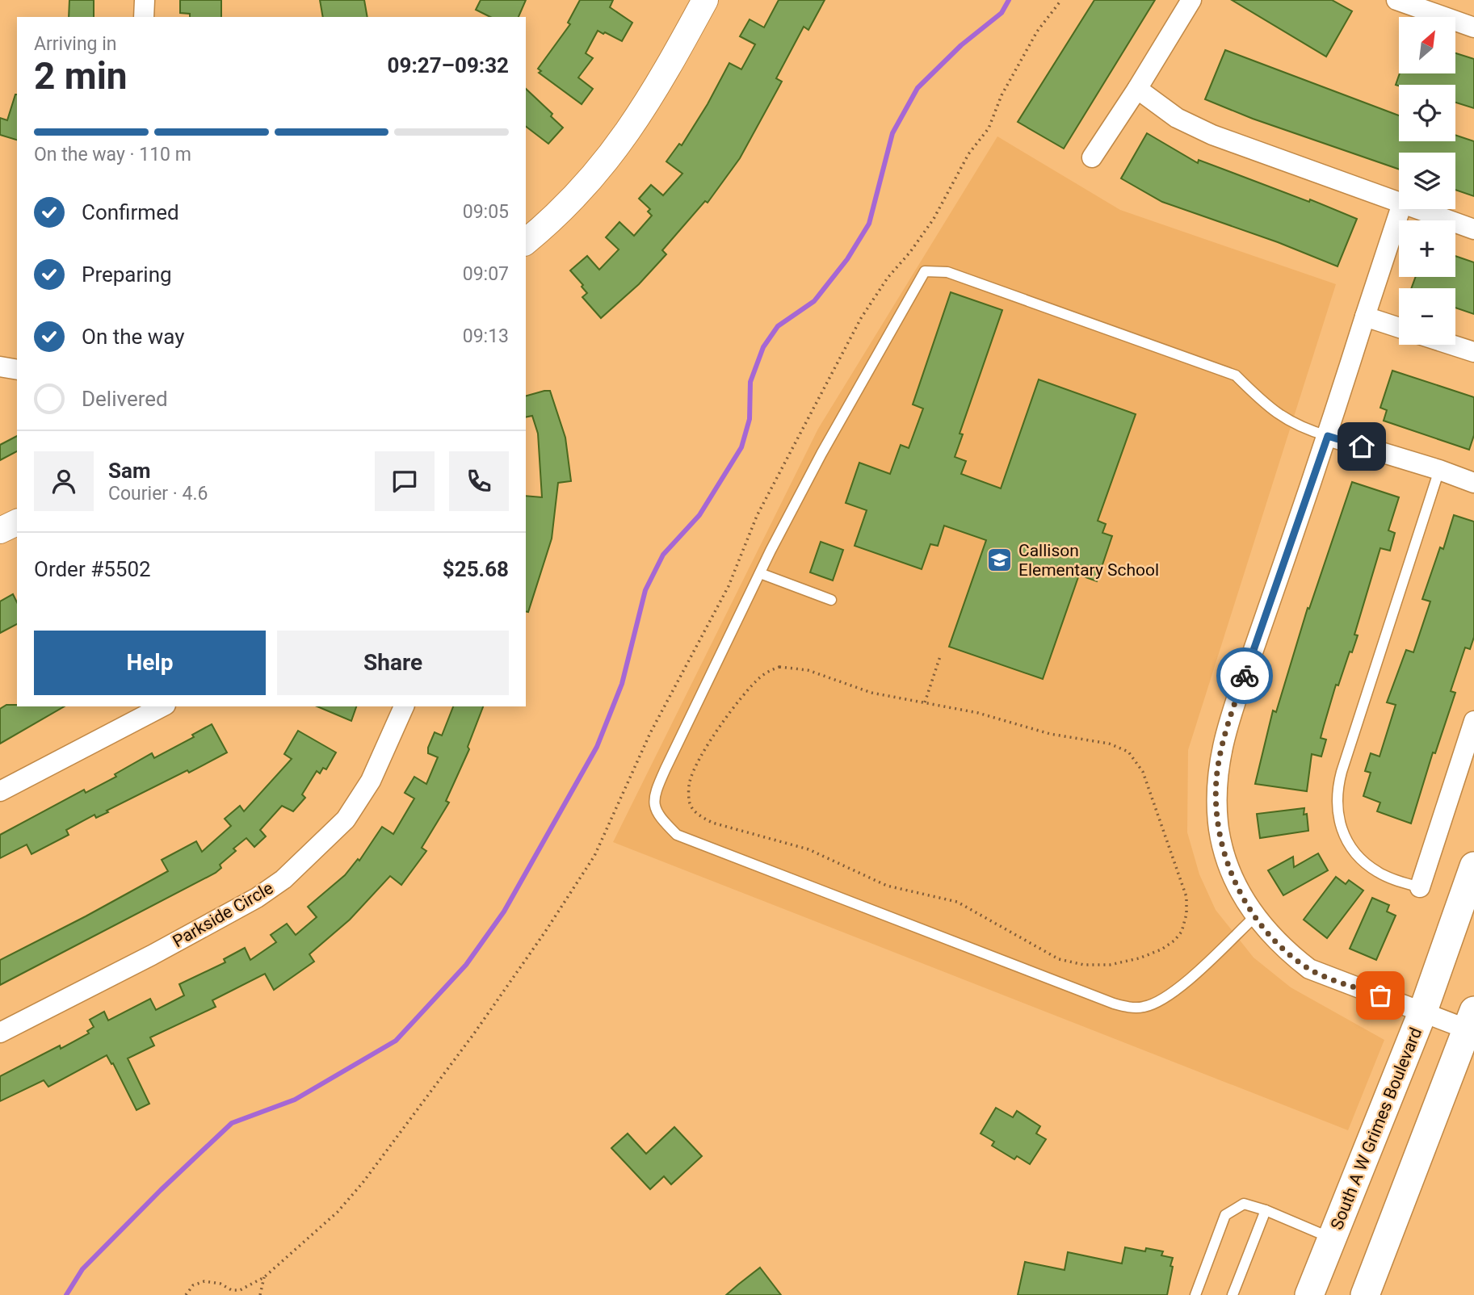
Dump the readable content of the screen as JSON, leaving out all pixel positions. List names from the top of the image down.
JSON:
{
  "streets": {
    "main road": ["South A W Grimes Boulevard"],
    "street": ["Parkside Circle"]
  },
  "places": {
    "school or university": ["Callison Elementary School"]
  },
  "north": "top right",
  "page": {
    "map_buttons": ["+", "−"],
    "heading": ["2 min", "Arriving in", "09:27–09:32"],
    "panel": [
      "Sam",
      "Courier · 4.6",
      "Order #5502",
      "$25.68"
    ],
    "bar": "On the way · 110 m",
    "list": [
      ["Confirmed", "09:05"],
      ["Preparing", "09:07"],
      ["On the way", "09:13"],
      "Delivered"
    ],
    "buttons": ["Help", "Share"]
  }
}
